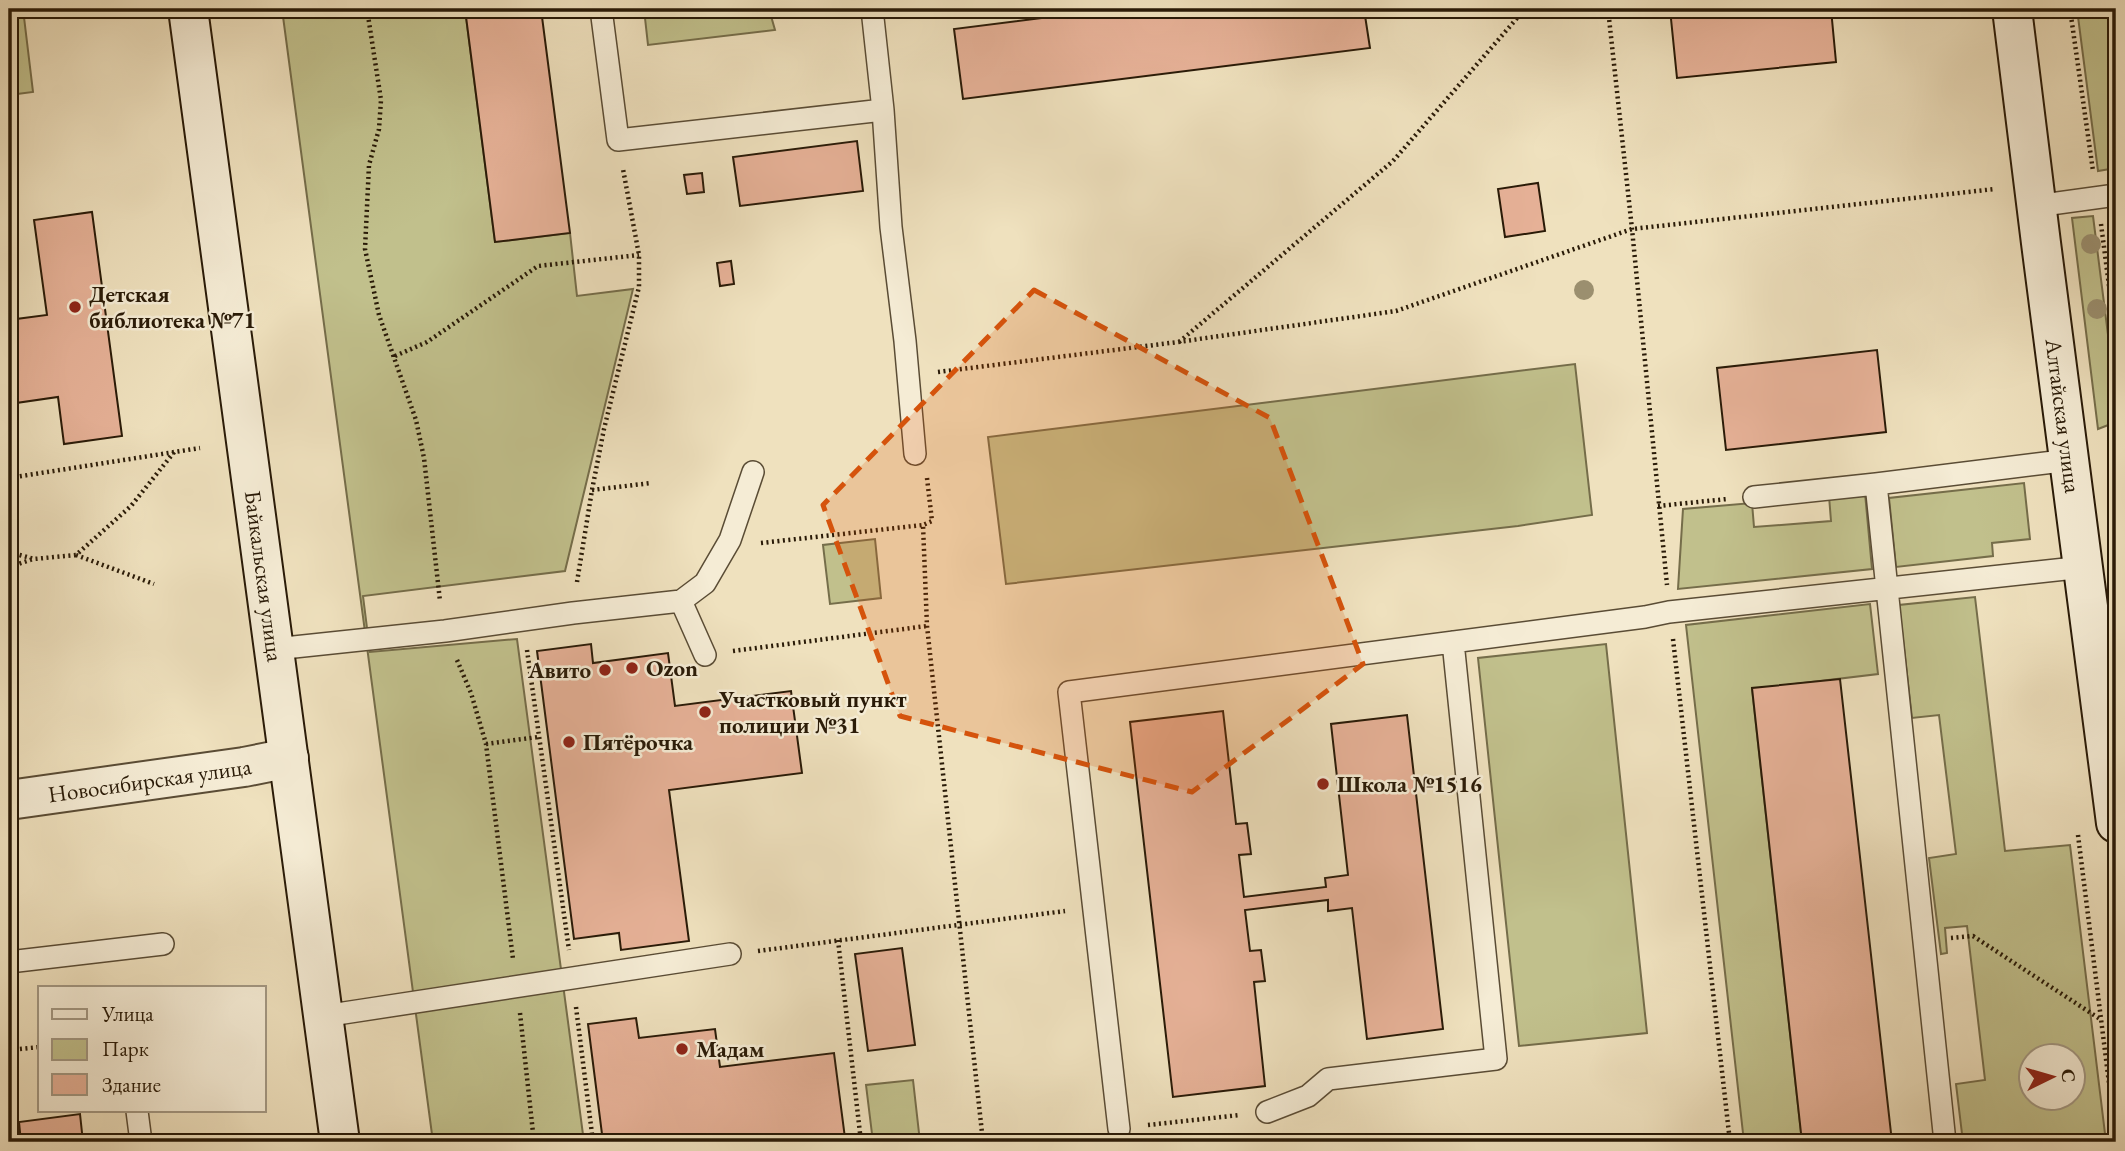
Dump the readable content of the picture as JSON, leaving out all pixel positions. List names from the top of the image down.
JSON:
{
  "streets": {
    "street": ["Алтайская улица", "Байкальская улица", "Новосибирская улица"]
  },
  "crossings": [
    ["Байкальская улица", "Новосибирская улица"]
  ],
  "places": [
    "Детская библиотека №71",
    "Ozon",
    "Авито",
    "Участковый пункт полиции №31",
    "Пятёрочка",
    "Школа №1516",
    "Мадам"
  ],
  "legend": ["Улица", "Парк", "Здание"],
  "north": "right"
}
